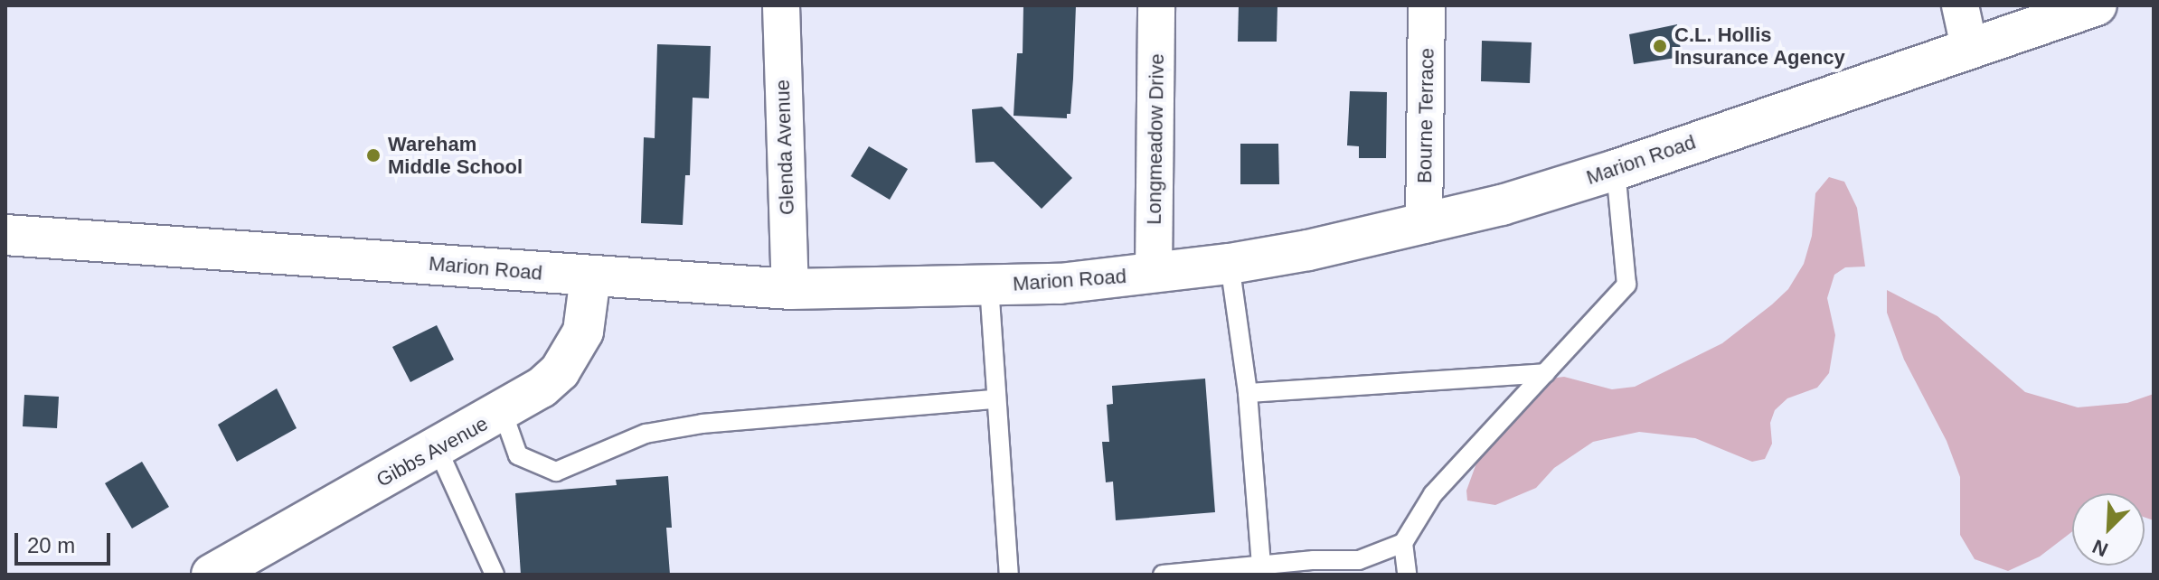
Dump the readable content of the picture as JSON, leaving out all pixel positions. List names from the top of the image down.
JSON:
{
  "streets": {
    "main road": ["Marion Road", "Gibbs Avenue"],
    "street": ["Bourne Terrace", "Longmeadow Drive", "Glenda Avenue"]
  },
  "crossings": [
    ["Bourne Terrace", "Marion Road"],
    ["Longmeadow Drive", "Marion Road"],
    ["Glenda Avenue", "Marion Road"],
    ["Marion Road", "Gibbs Avenue"]
  ],
  "places": ["C.L. Hollis Insurance Agency", "Wareham Middle School"],
  "scale_bar": "20 m",
  "north": "bottom left"
}
